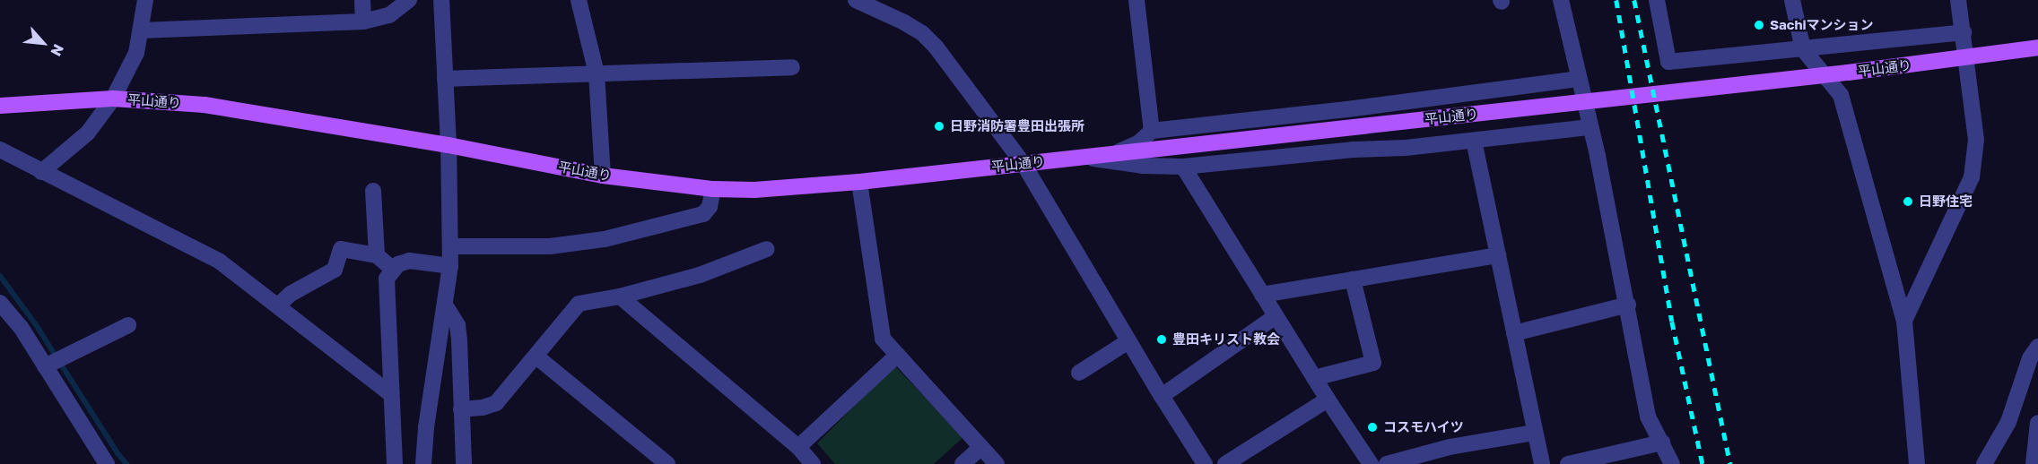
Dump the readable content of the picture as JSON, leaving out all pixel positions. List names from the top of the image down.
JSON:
{
  "streets": {
    "main road": ["平山通り"]
  },
  "places": [
    "Sachiマンション",
    "日野消防署豊田出張所",
    "日野住宅",
    "豊田キリスト教会",
    "コスモハイツ"
  ],
  "north": "bottom right"
}
